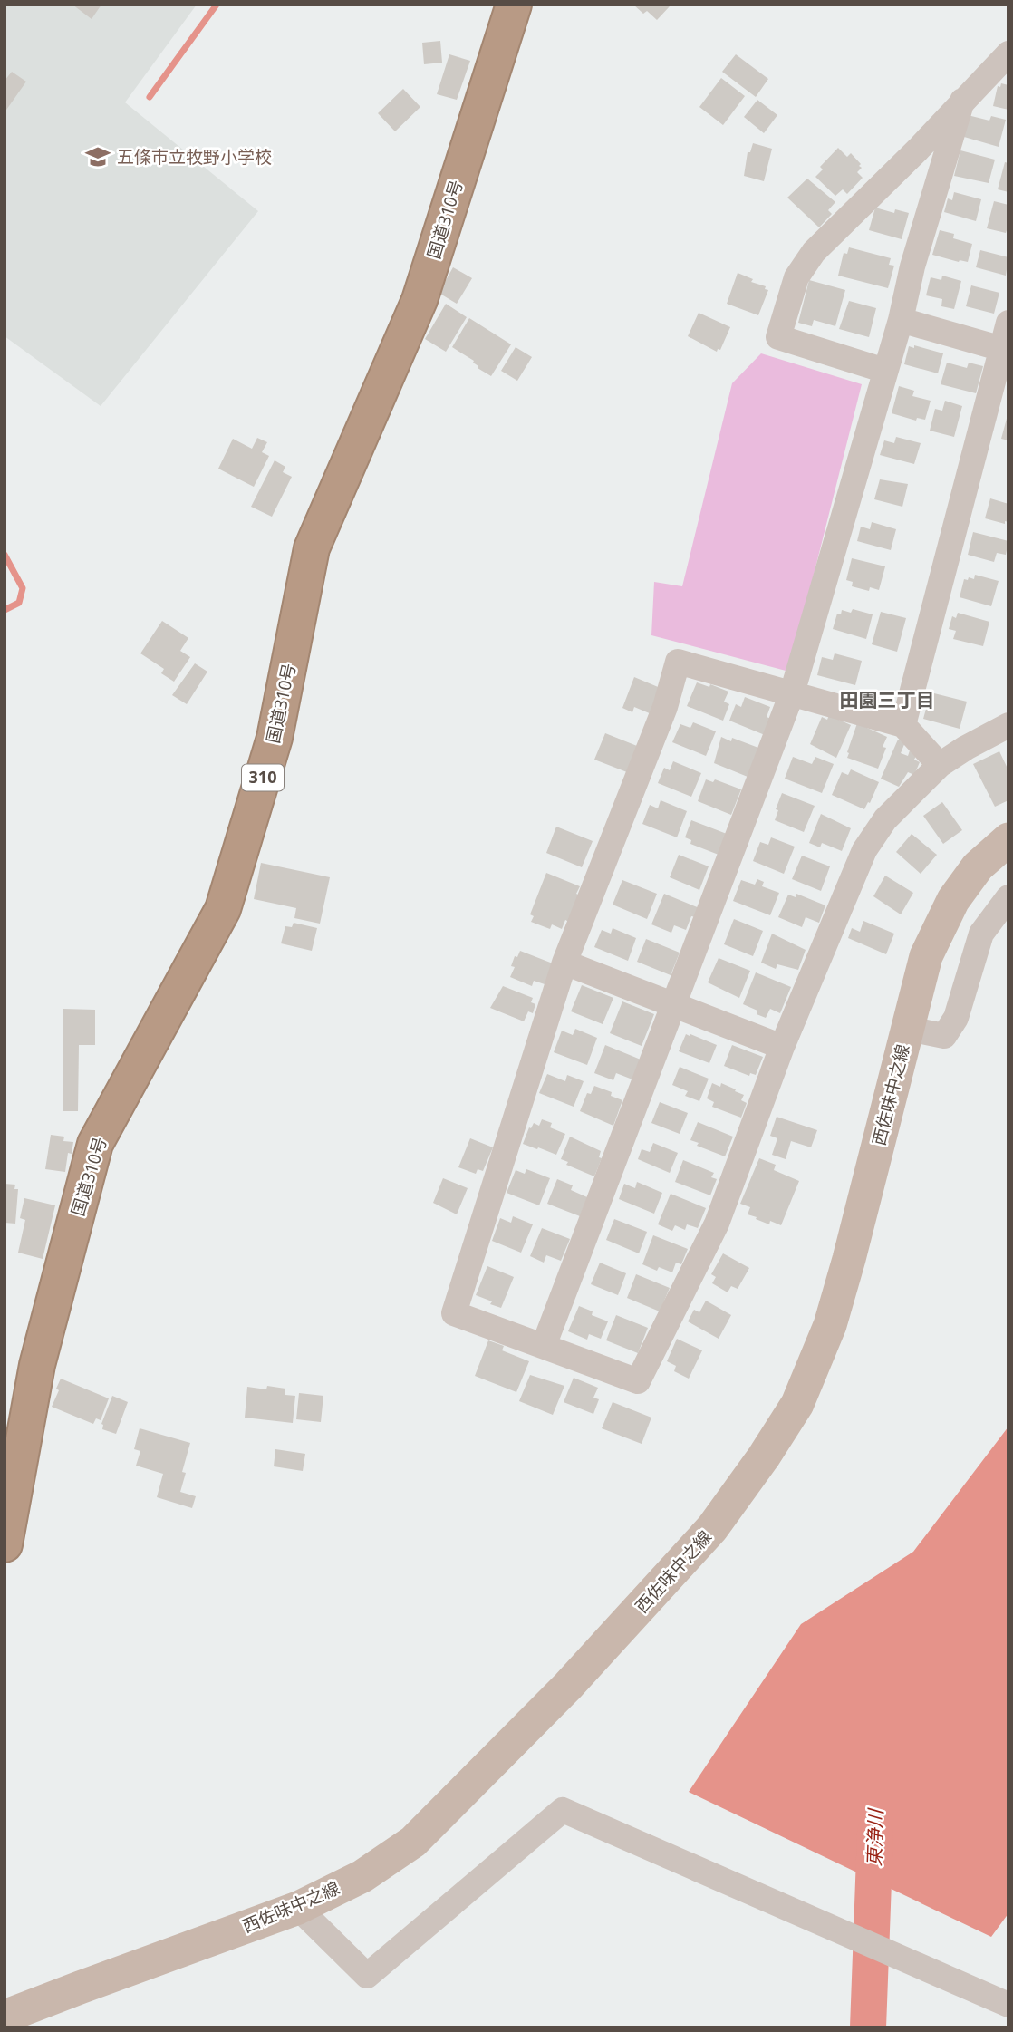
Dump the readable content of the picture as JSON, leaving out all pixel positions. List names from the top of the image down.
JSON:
{
  "streets": {
    "highway": ["国道310号", "310"],
    "main road": ["西佐味中之線"]
  },
  "districts": ["田園三丁目"],
  "water": ["東浄川"],
  "places": {
    "school or university": ["五條市立牧野小学校"]
  }
}
